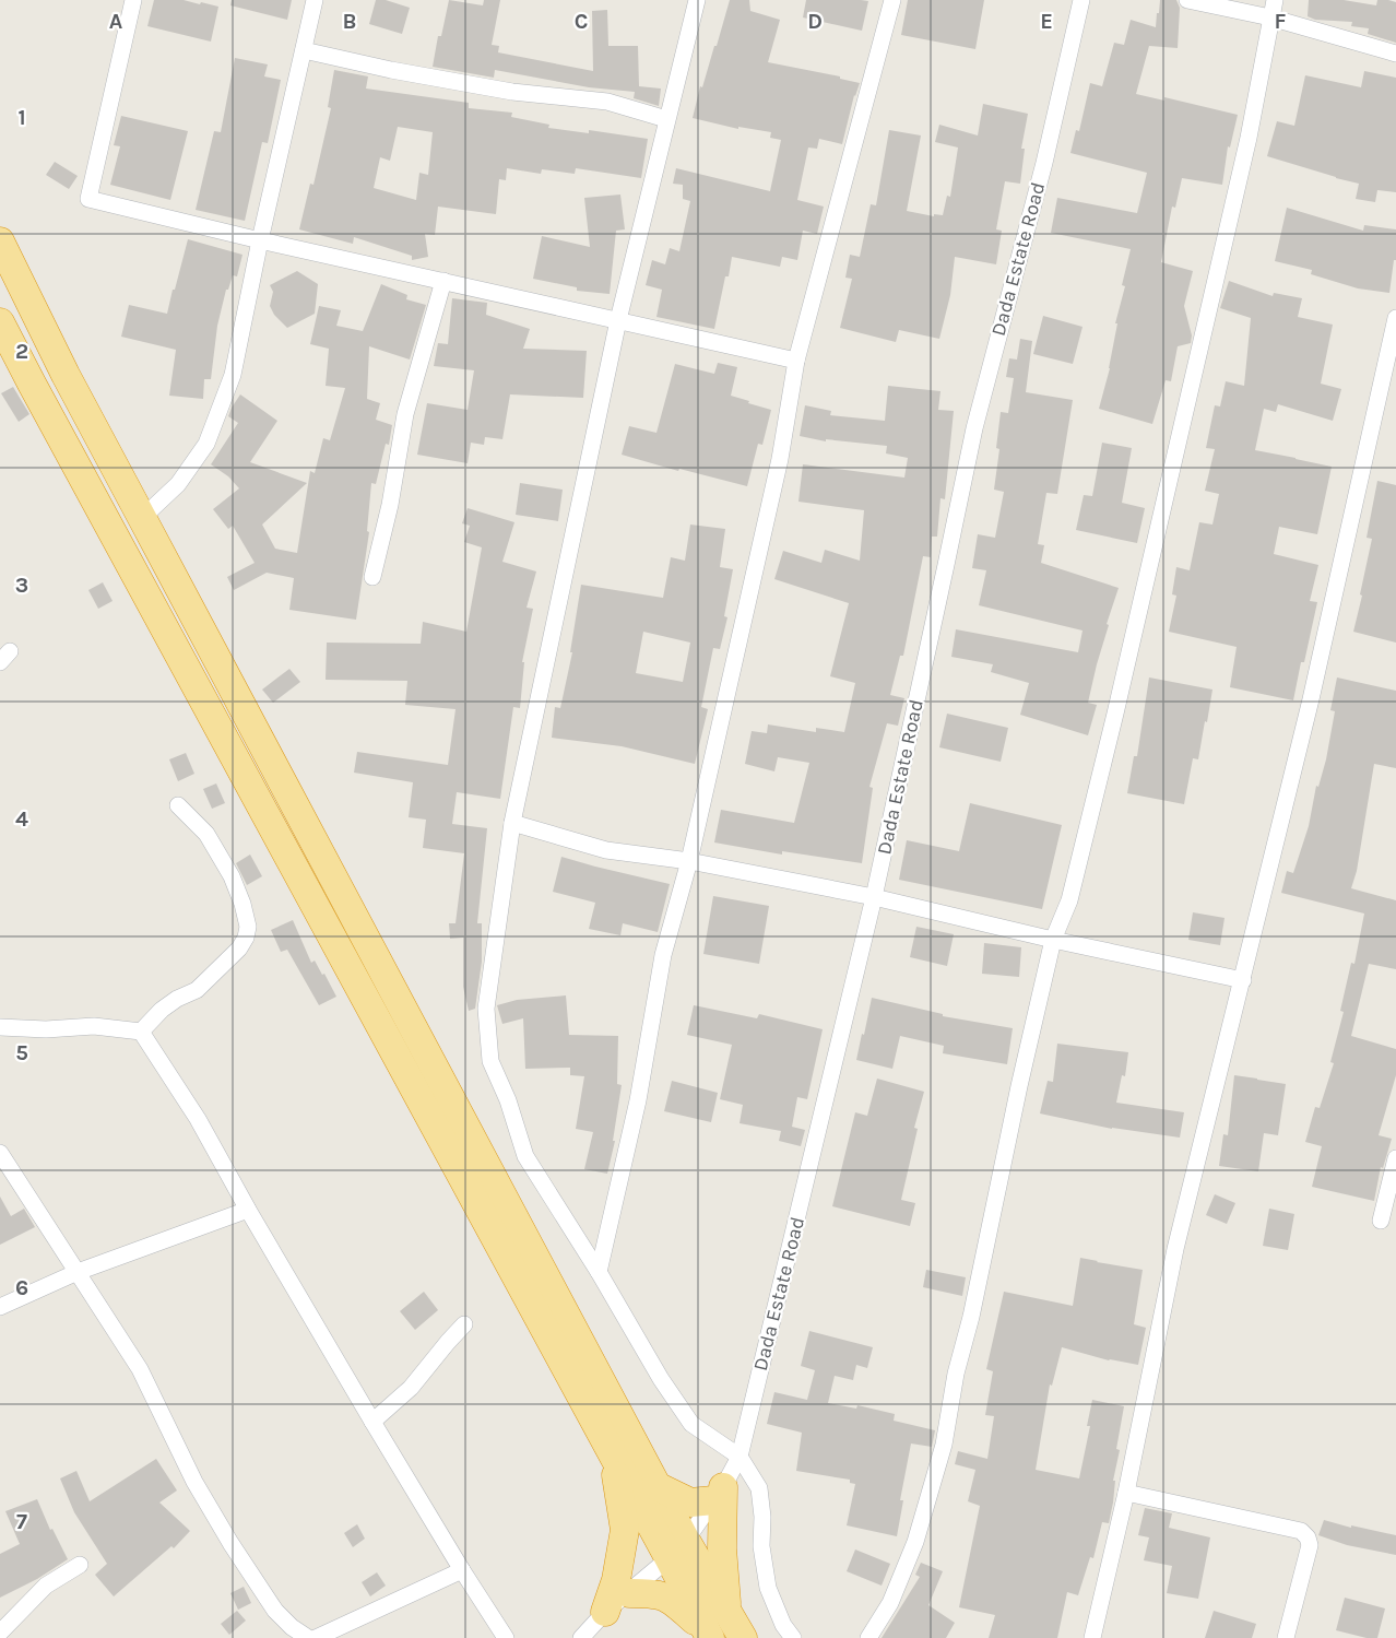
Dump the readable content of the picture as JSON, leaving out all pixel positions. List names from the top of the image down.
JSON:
{
  "streets": {
    "street": ["Dada Estate Road"]
  },
  "grid": {
    "columns": [
      "A",
      "B",
      "C",
      "D",
      "E",
      "F"
    ],
    "rows": [
      "1",
      "2",
      "3",
      "4",
      "5",
      "6",
      "7"
    ]
  }
}
